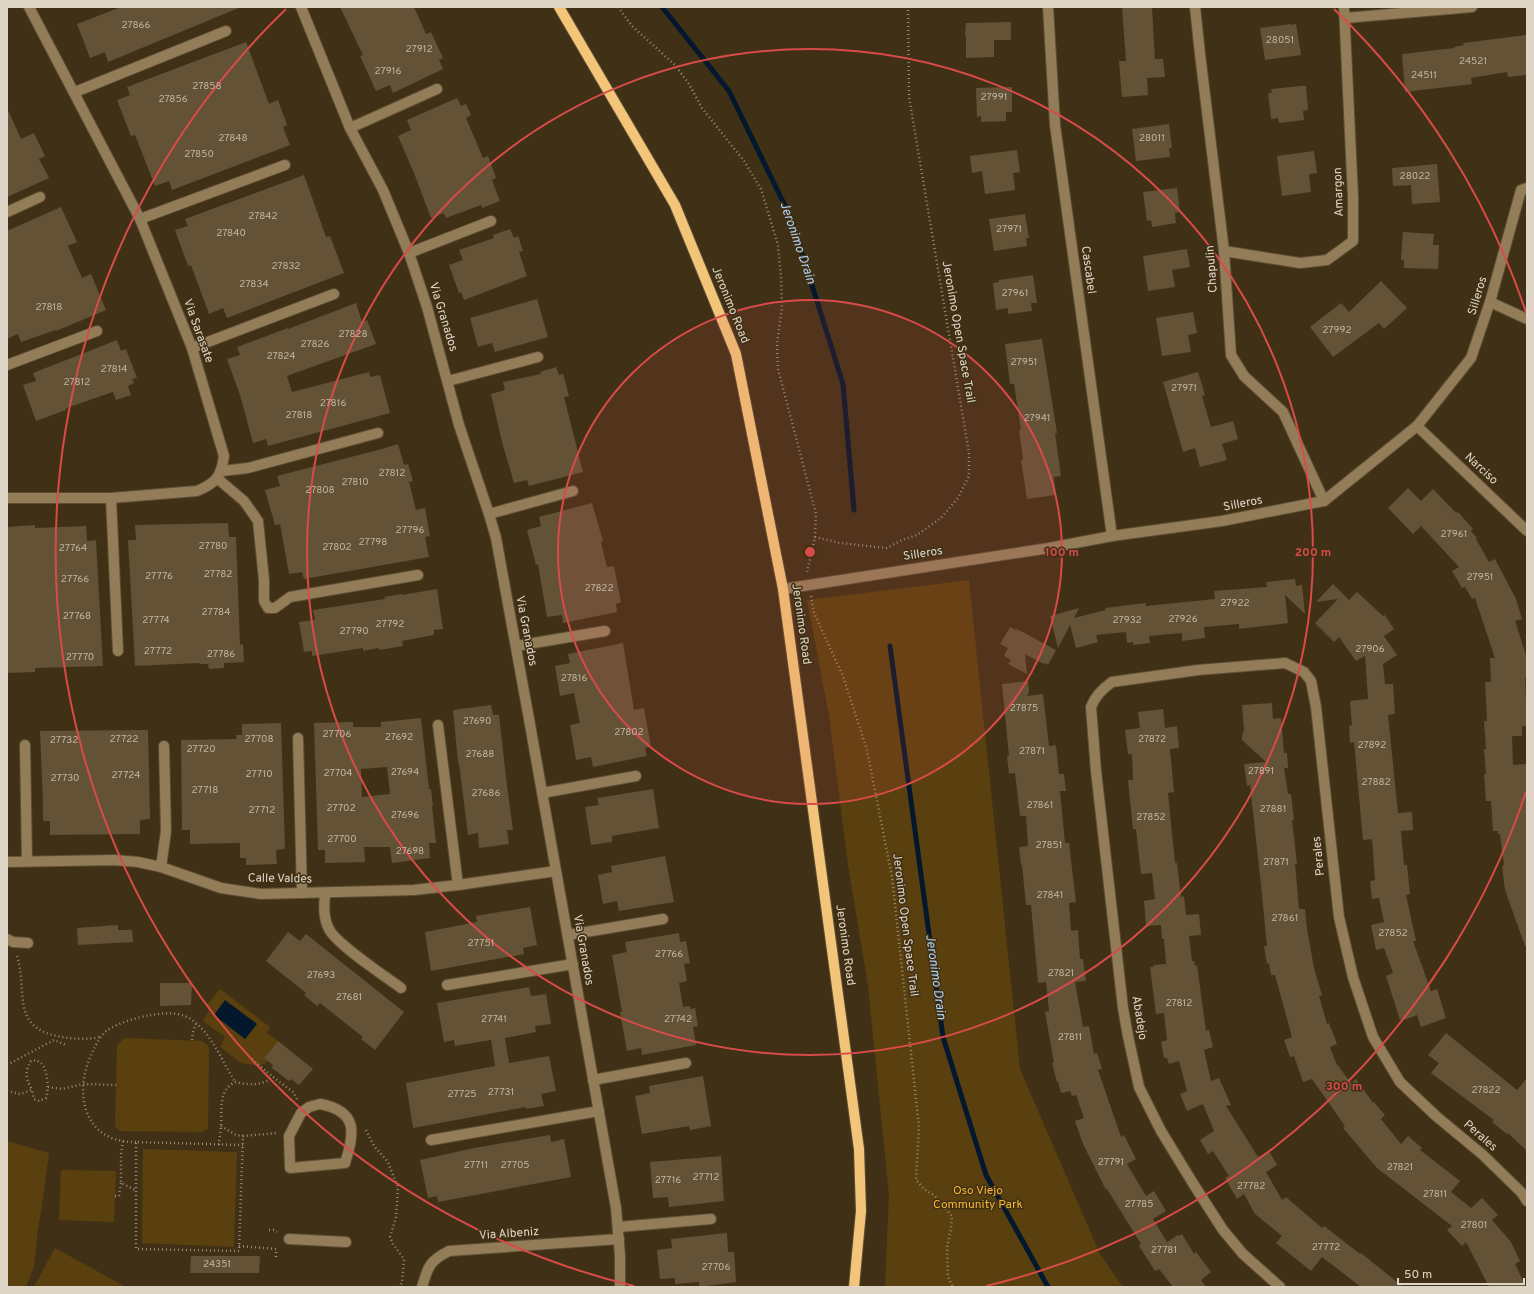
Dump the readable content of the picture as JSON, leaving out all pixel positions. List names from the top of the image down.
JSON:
{
  "streets": {
    "main road": ["Jeronimo Road"],
    "street": [
      "Amargon",
      "Chapulin",
      "Cascabel",
      "Silleros",
      "Via Granados",
      "Via Sarasate",
      "Narciso",
      "Perales",
      "Calle Valdes",
      "Abadejo",
      "Via Albeniz"
    ],
    "path": ["Jeronimo Open Space Trail"]
  },
  "crossings": [
    ["Amargon", "Chapulin"],
    ["Chapulin", "Silleros"],
    ["Cascabel", "Silleros"],
    ["Silleros", "Jeronimo Road"],
    ["Silleros", "Jeronimo Open Space Trail"],
    ["Silleros", "Narciso"],
    ["Via Granados", "Calle Valdes"],
    ["Via Granados", "Via Albeniz"],
    ["Perales", "Abadejo"]
  ],
  "water": ["Jeronimo Drain"],
  "parks": ["Oso Viejo Community Park"],
  "house_numbers": [
    "27866",
    "28051",
    "27912",
    "24521",
    "27916",
    "24511",
    "27858",
    "27991",
    "27856",
    "27848",
    "28011",
    "27850",
    "28022",
    "27842",
    "27971",
    "27840",
    "27832",
    "27834",
    "27961",
    "27818",
    "27992",
    "27828",
    "27826",
    "27824",
    "27951",
    "27814",
    "27812",
    "27971",
    "27816",
    "27818",
    "27941",
    "27812",
    "27810",
    "27808",
    "27796",
    "27961",
    "27798",
    "27780",
    "27802",
    "27764",
    "27782",
    "27776",
    "27951",
    "27766",
    "27822",
    "27922",
    "27784",
    "27768",
    "27926",
    "27774",
    "27932",
    "27792",
    "27790",
    "27906",
    "27772",
    "27786",
    "27770",
    "27816",
    "27875",
    "27690",
    "27802",
    "27706",
    "27692",
    "27722",
    "27708",
    "27872",
    "27732",
    "27892",
    "27720",
    "27871",
    "27688",
    "27891",
    "27694",
    "27704",
    "27710",
    "27724",
    "27730",
    "27882",
    "27718",
    "27686",
    "27861",
    "27702",
    "27881",
    "27712",
    "27696",
    "27852",
    "27700",
    "27851",
    "27698",
    "27871",
    "27841",
    "27861",
    "27852",
    "27751",
    "27766",
    "27821",
    "27693",
    "27681",
    "27812",
    "27741",
    "27742",
    "27811",
    "27822",
    "27731",
    "27725",
    "27791",
    "27711",
    "27705",
    "27821",
    "27712",
    "27716",
    "27782",
    "27811",
    "27785",
    "27801",
    "27772",
    "27781",
    "24351",
    "27706"
  ],
  "scale_bar": "50 m",
  "rings": ["100 m", "200 m", "300 m"]
}
